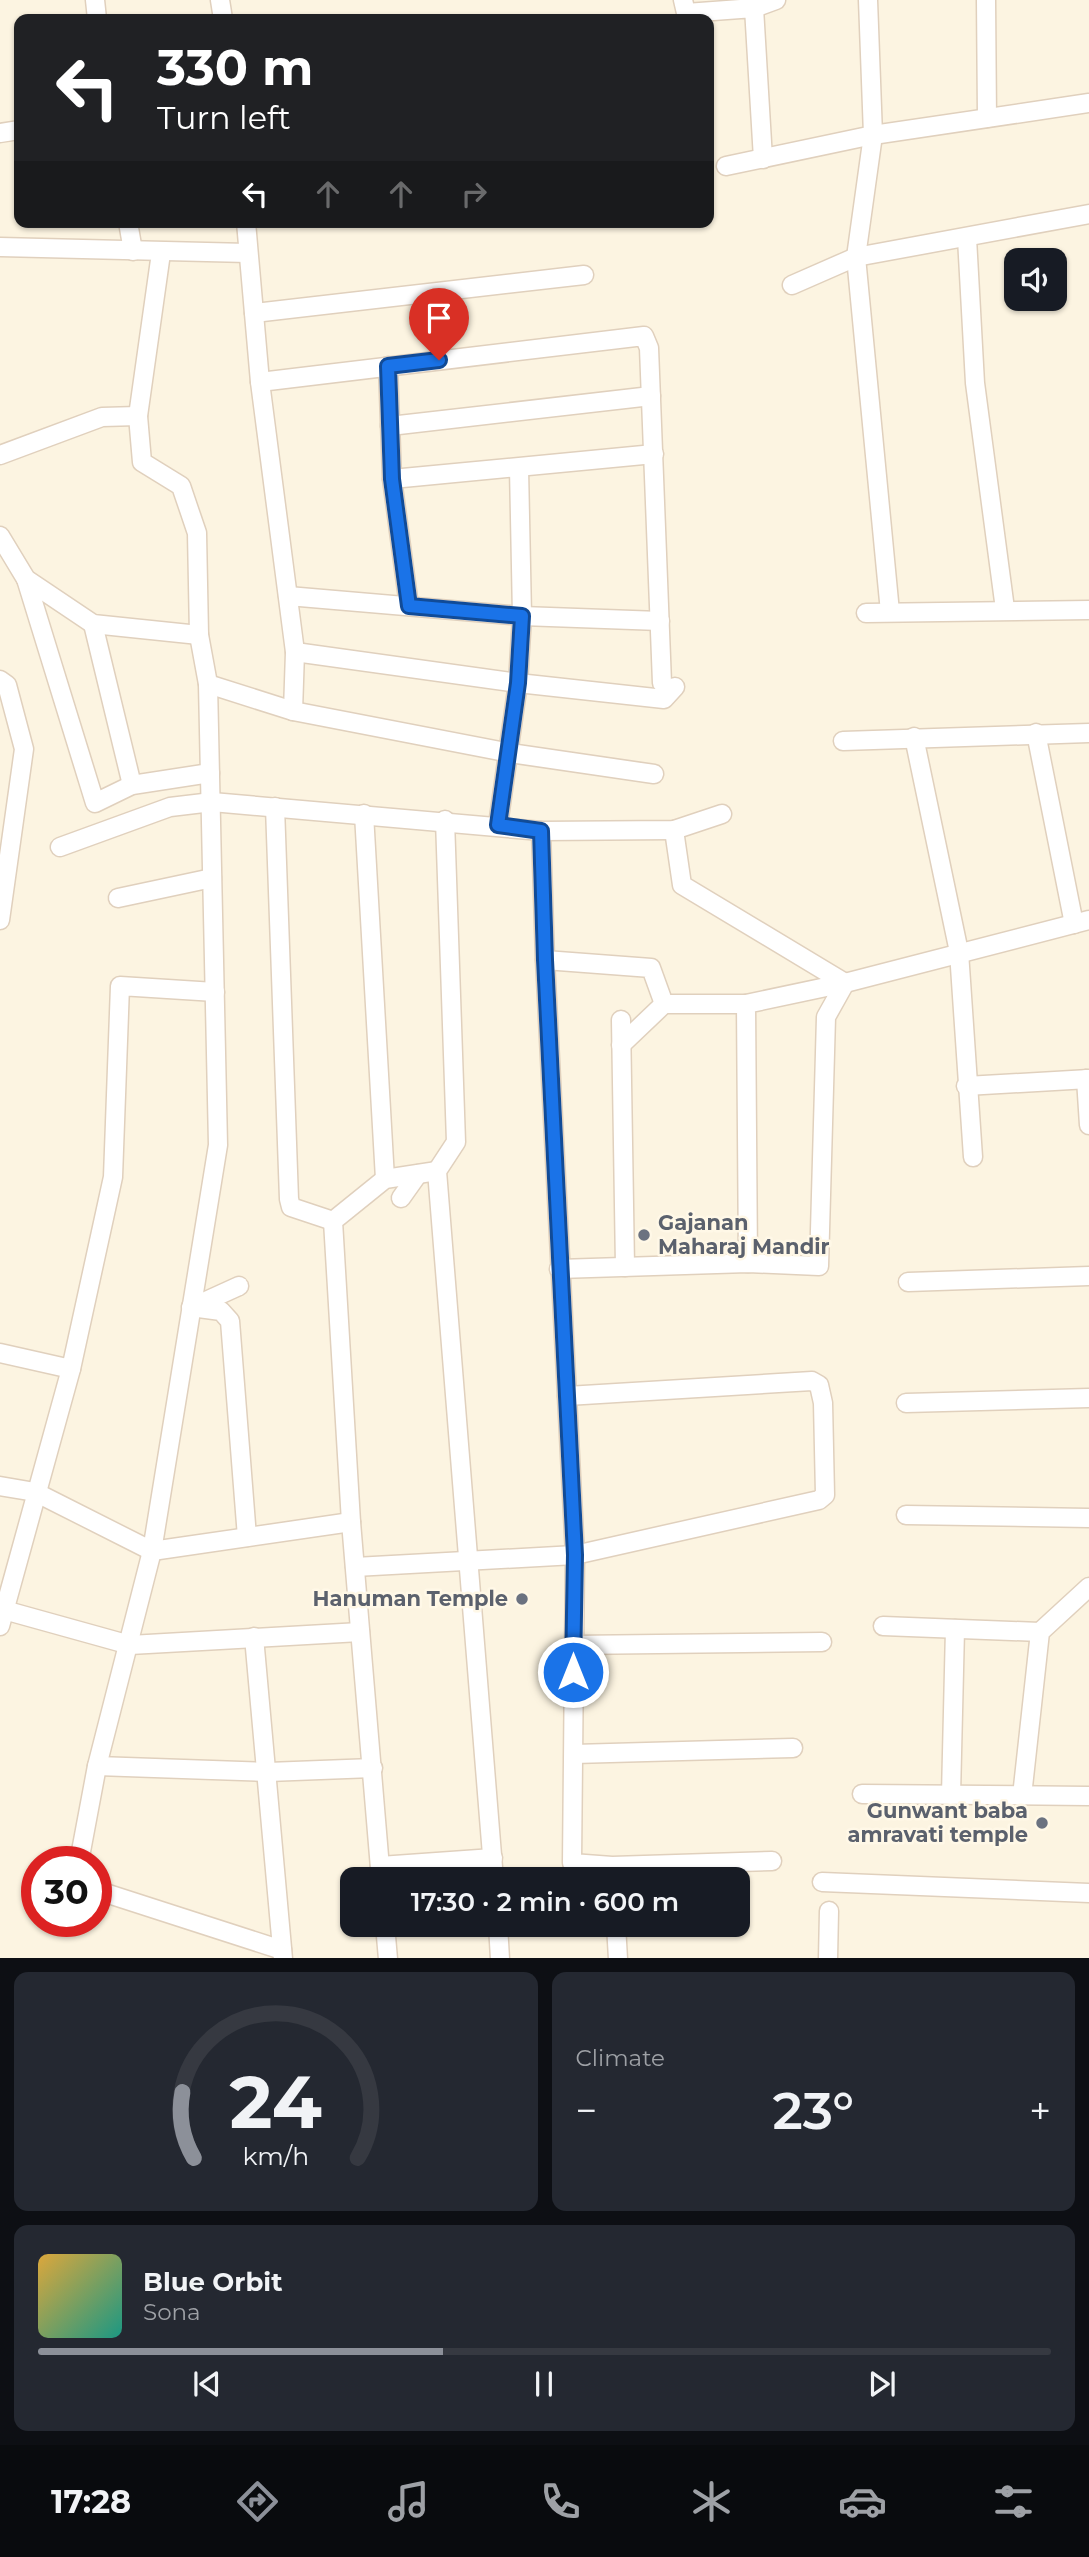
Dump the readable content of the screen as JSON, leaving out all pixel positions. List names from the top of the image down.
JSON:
{
  "places": ["Gajanan Maharaj Mandir", "Hanuman Temple", "Gunwant baba amravati temple"],
  "page": {
    "turn": ["330 m", "Turn left"],
    "limit": "30",
    "trip": "17:30 · 2 min · 600 m",
    "tile": "Climate",
    "heat": ["−", "23°", "+"],
    "song": ["Blue Orbit", "Sona"],
    "tabs": "17:28",
    "gauge": ["24", "km/h"]
  }
}
